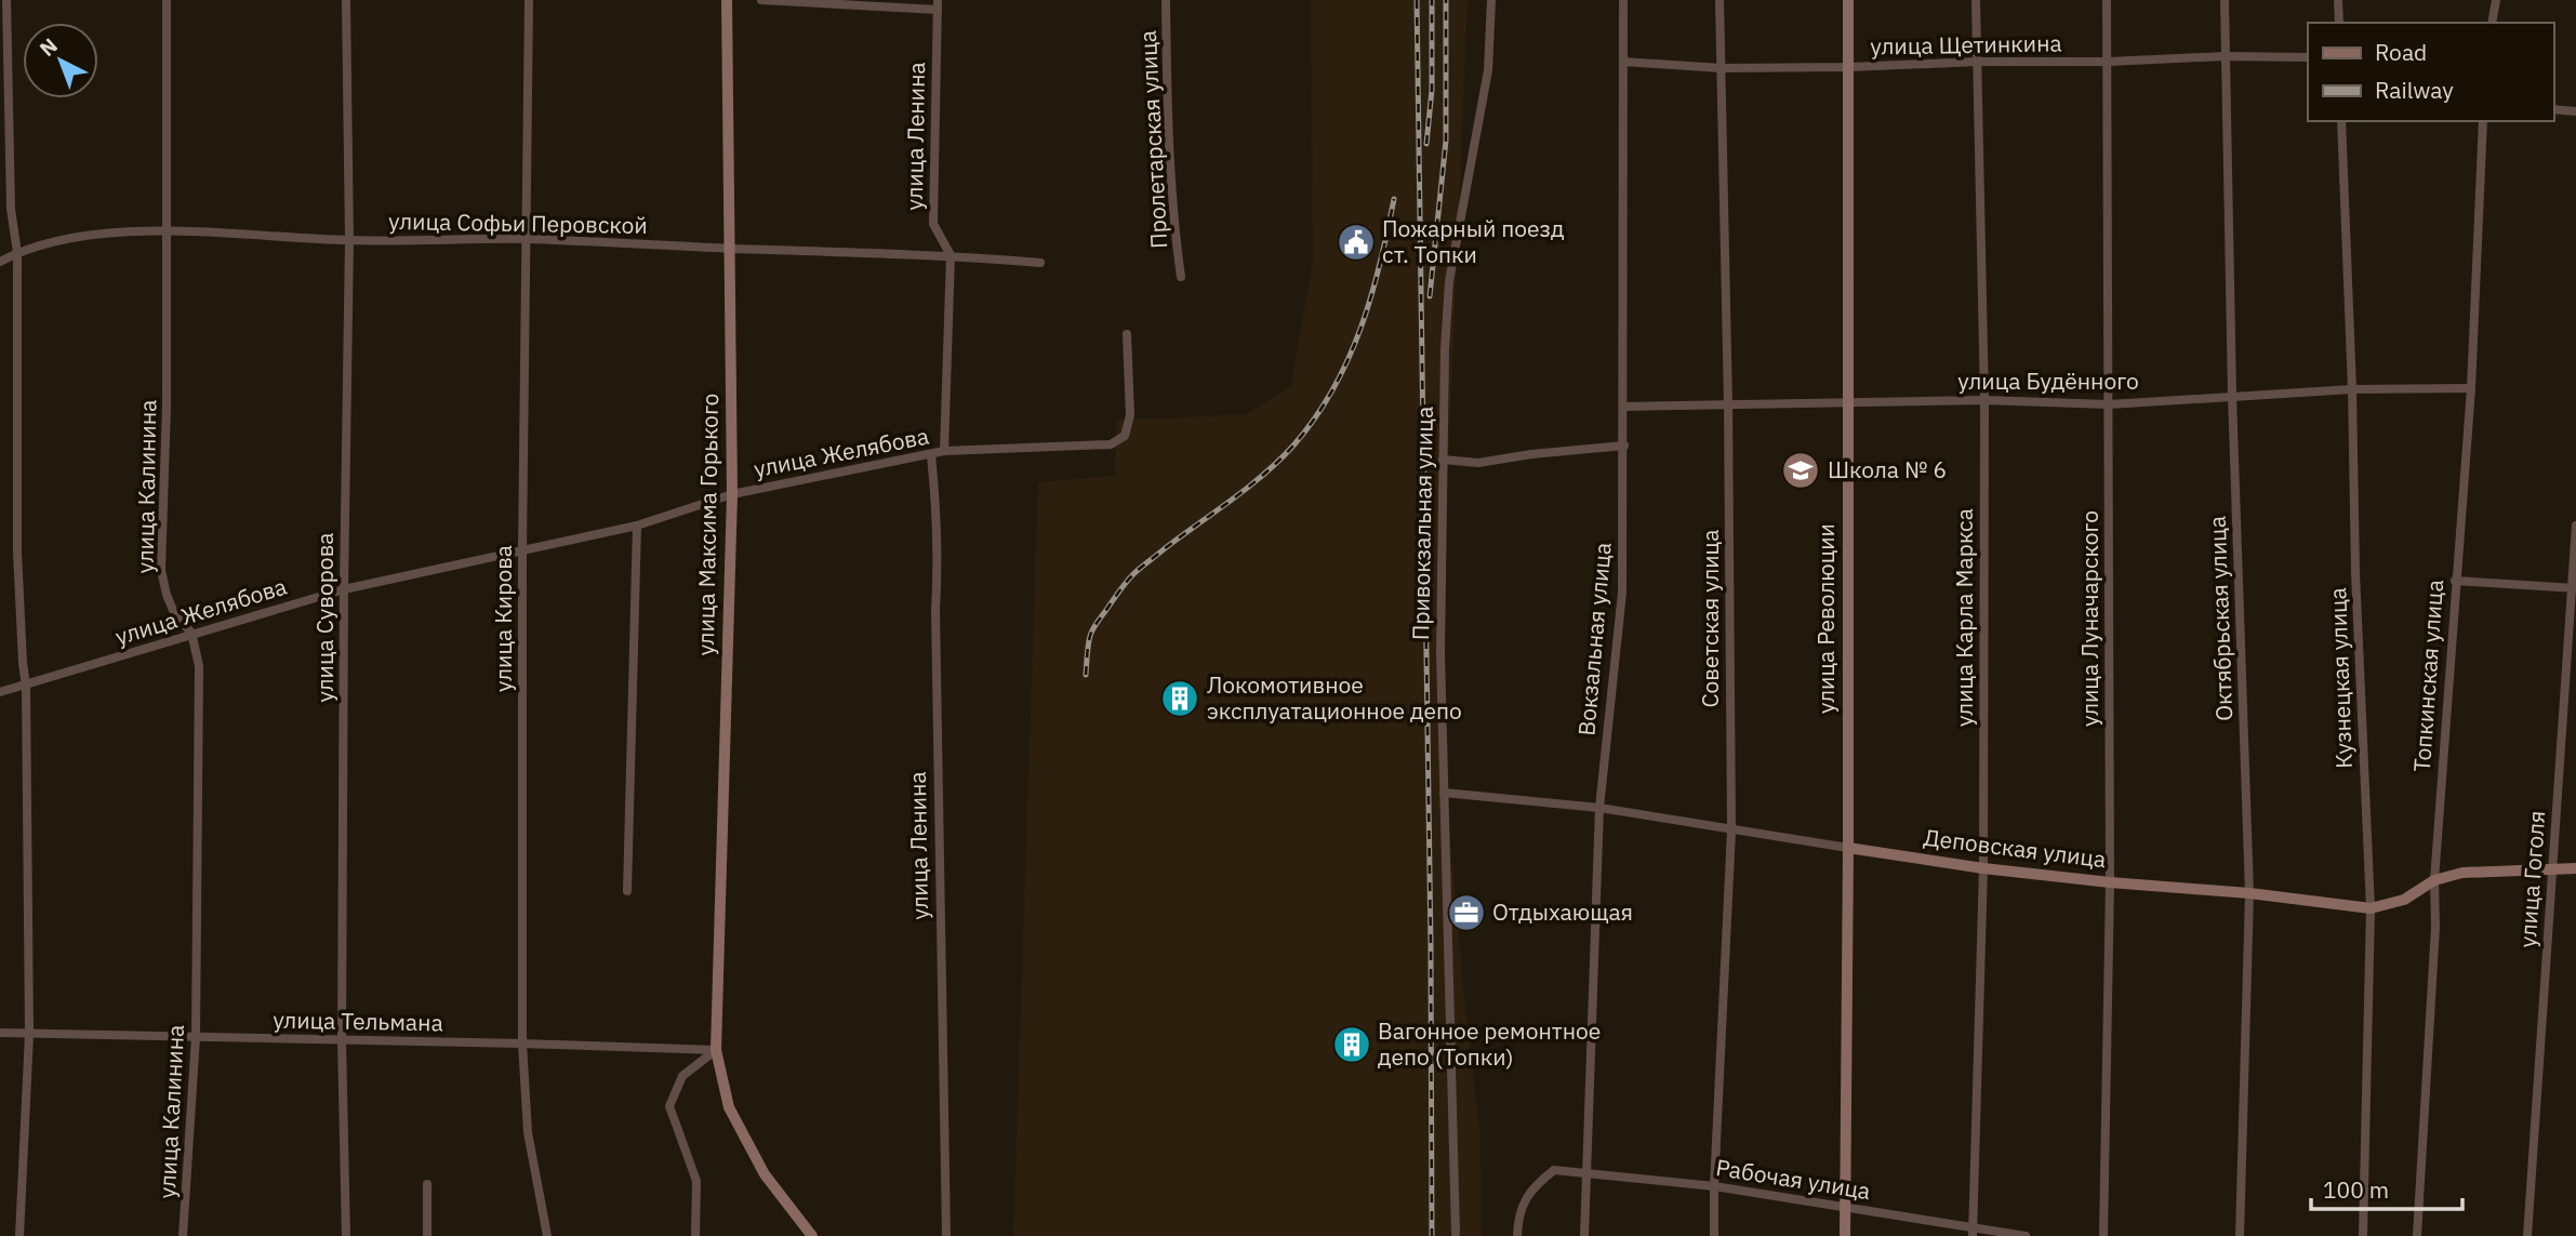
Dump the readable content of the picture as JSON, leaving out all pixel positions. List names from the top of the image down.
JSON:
{
  "streets": {
    "street": [
      "улица Щетинкина",
      "улица Ленина",
      "Пролетарская улица",
      "улица Софьи Перовской",
      "улица Будённого",
      "улица Желябова",
      "улица Калинина",
      "Привокзальная улица",
      "улица Максима Горького",
      "улица Суворова",
      "улица Карла Маркса",
      "улица Кирова",
      "Советская улица",
      "улица Революции",
      "улица Луначарского",
      "Октябрьская улица",
      "Вокзальная улица",
      "Топкинская улица",
      "Кузнецкая улица",
      "Деповская улица",
      "улица Гоголя",
      "улица Тельмана",
      "Рабочая улица"
    ]
  },
  "crossings": [
    ["улица Щетинкина", "улица Карла Маркса"],
    ["улица Щетинкина", "Советская улица"],
    ["улица Щетинкина", "улица Революции"],
    ["улица Щетинкина", "улица Луначарского"],
    ["улица Щетинкина", "Октябрьская улица"],
    ["улица Щетинкина", "Вокзальная улица"],
    ["улица Ленина", "улица Софьи Перовской"],
    ["улица Ленина", "улица Желябова"],
    ["улица Софьи Перовской", "улица Калинина"],
    ["улица Софьи Перовской", "улица Максима Горького"],
    ["улица Софьи Перовской", "улица Суворова"],
    ["улица Софьи Перовской", "улица Кирова"],
    ["улица Будённого", "улица Карла Маркса"],
    ["улица Будённого", "Советская улица"],
    ["улица Будённого", "улица Революции"],
    ["улица Будённого", "улица Луначарского"],
    ["улица Будённого", "Октябрьская улица"],
    ["улица Будённого", "Вокзальная улица"],
    ["улица Будённого", "Топкинская улица"],
    ["улица Будённого", "Кузнецкая улица"],
    ["улица Желябова", "улица Калинина"],
    ["улица Желябова", "улица Максима Горького"],
    ["улица Желябова", "улица Суворова"],
    ["улица Желябова", "улица Кирова"],
    ["улица Калинина", "улица Тельмана"],
    ["Привокзальная улица", "Деповская улица"],
    ["улица Максима Горького", "улица Тельмана"],
    ["улица Суворова", "улица Тельмана"],
    ["улица Карла Маркса", "Деповская улица"],
    ["улица Карла Маркса", "Рабочая улица"],
    ["улица Кирова", "улица Тельмана"],
    ["Советская улица", "Деповская улица"],
    ["Советская улица", "Рабочая улица"],
    ["улица Революции", "Деповская улица"],
    ["улица Революции", "Рабочая улица"],
    ["улица Луначарского", "Деповская улица"],
    ["Октябрьская улица", "Деповская улица"],
    ["Вокзальная улица", "Деповская улица"],
    ["Вокзальная улица", "Рабочая улица"],
    ["Топкинская улица", "Деповская улица"],
    ["Кузнецкая улица", "Деповская улица"],
    ["Деповская улица", "улица Гоголя"]
  ],
  "places": {
    "public building": ["Пожарный поезд ст. Топки"],
    "school or university": ["Школа № 6"],
    "building": ["Локомотивное эксплуатационное депо", "Вагонное ремонтное депо (Топки)"],
    "office": ["Отдыхающая"]
  },
  "legend": ["Road", "Railway"],
  "scale_bar": "100 m",
  "north": "top left"
}
